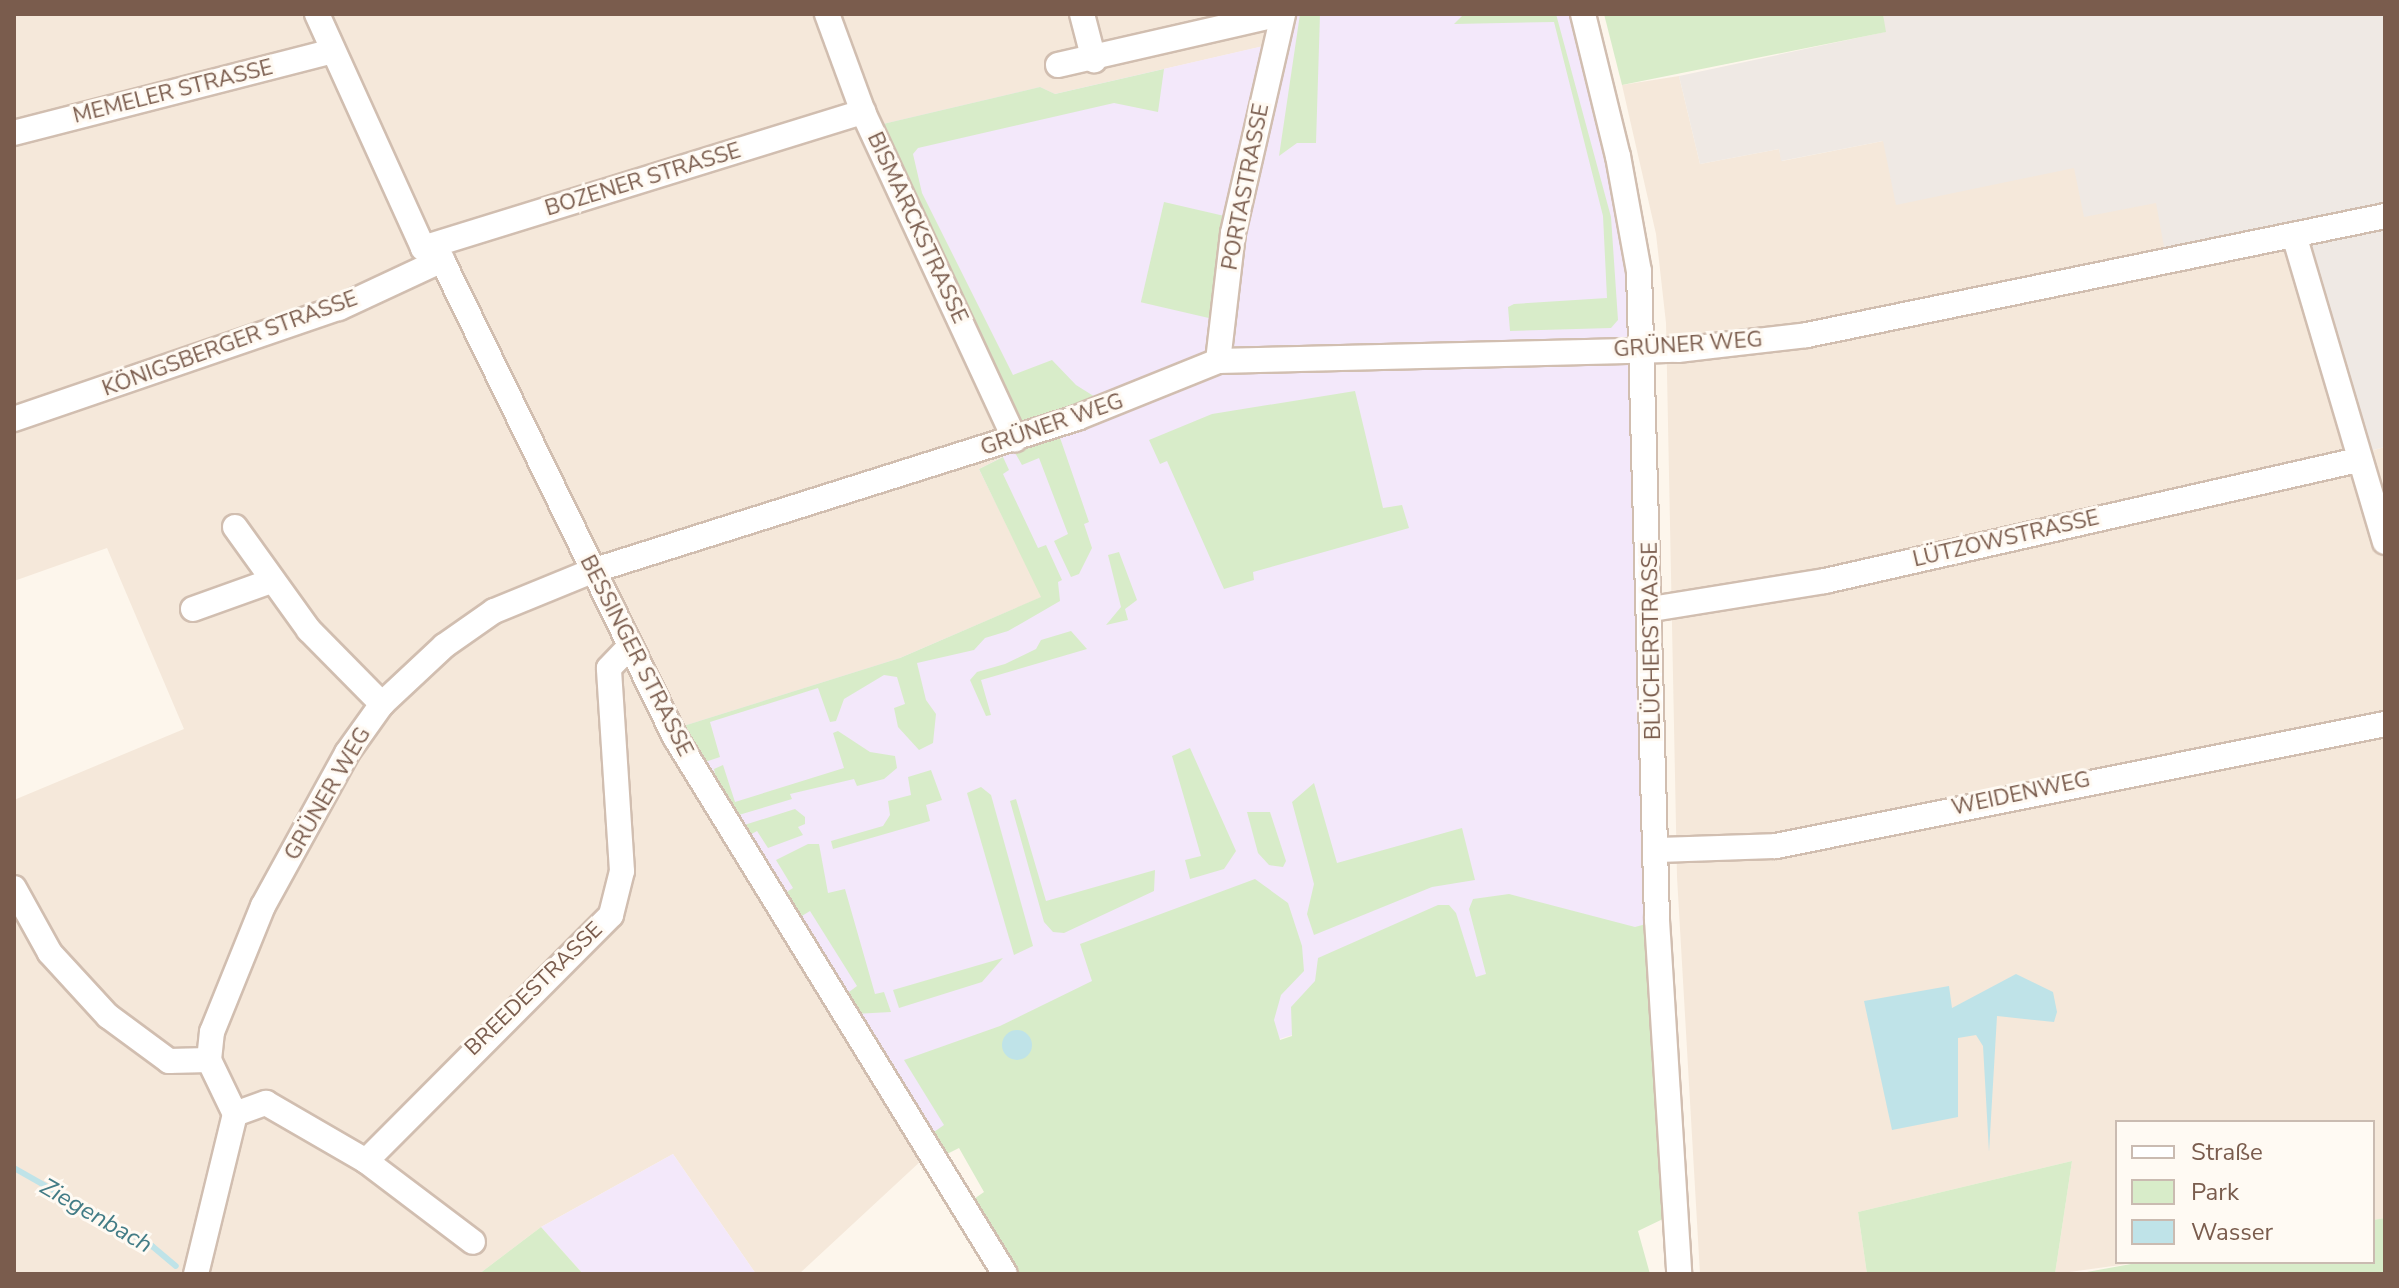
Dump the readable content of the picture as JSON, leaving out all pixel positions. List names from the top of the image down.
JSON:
{
  "streets": {
    "street": [
      "MEMELER STRASSE",
      "BOZENER STRASSE",
      "PORTASTRASSE",
      "BISMARCKSTRASSE",
      "KÖNIGSBERGER STRASSE",
      "GRÜNER WEG",
      "LÜTZOWSTRASSE",
      "BLÜCHERSTRASSE",
      "BESSINGER STRASSE",
      "WEIDENWEG",
      "BREEDESTRASSE"
    ]
  },
  "crossings": [
    ["MEMELER STRASSE", "BESSINGER STRASSE"],
    ["BOZENER STRASSE", "BISMARCKSTRASSE"],
    ["BOZENER STRASSE", "KÖNIGSBERGER STRASSE"],
    ["BOZENER STRASSE", "BESSINGER STRASSE"],
    ["PORTASTRASSE", "GRÜNER WEG"],
    ["BISMARCKSTRASSE", "GRÜNER WEG"],
    ["KÖNIGSBERGER STRASSE", "BESSINGER STRASSE"],
    ["GRÜNER WEG", "BLÜCHERSTRASSE"],
    ["GRÜNER WEG", "BESSINGER STRASSE"],
    ["LÜTZOWSTRASSE", "BLÜCHERSTRASSE"],
    ["BLÜCHERSTRASSE", "WEIDENWEG"],
    ["BESSINGER STRASSE", "BREEDESTRASSE"]
  ],
  "water": ["Ziegenbach"],
  "legend": ["Straße", "Park", "Wasser"]
}
